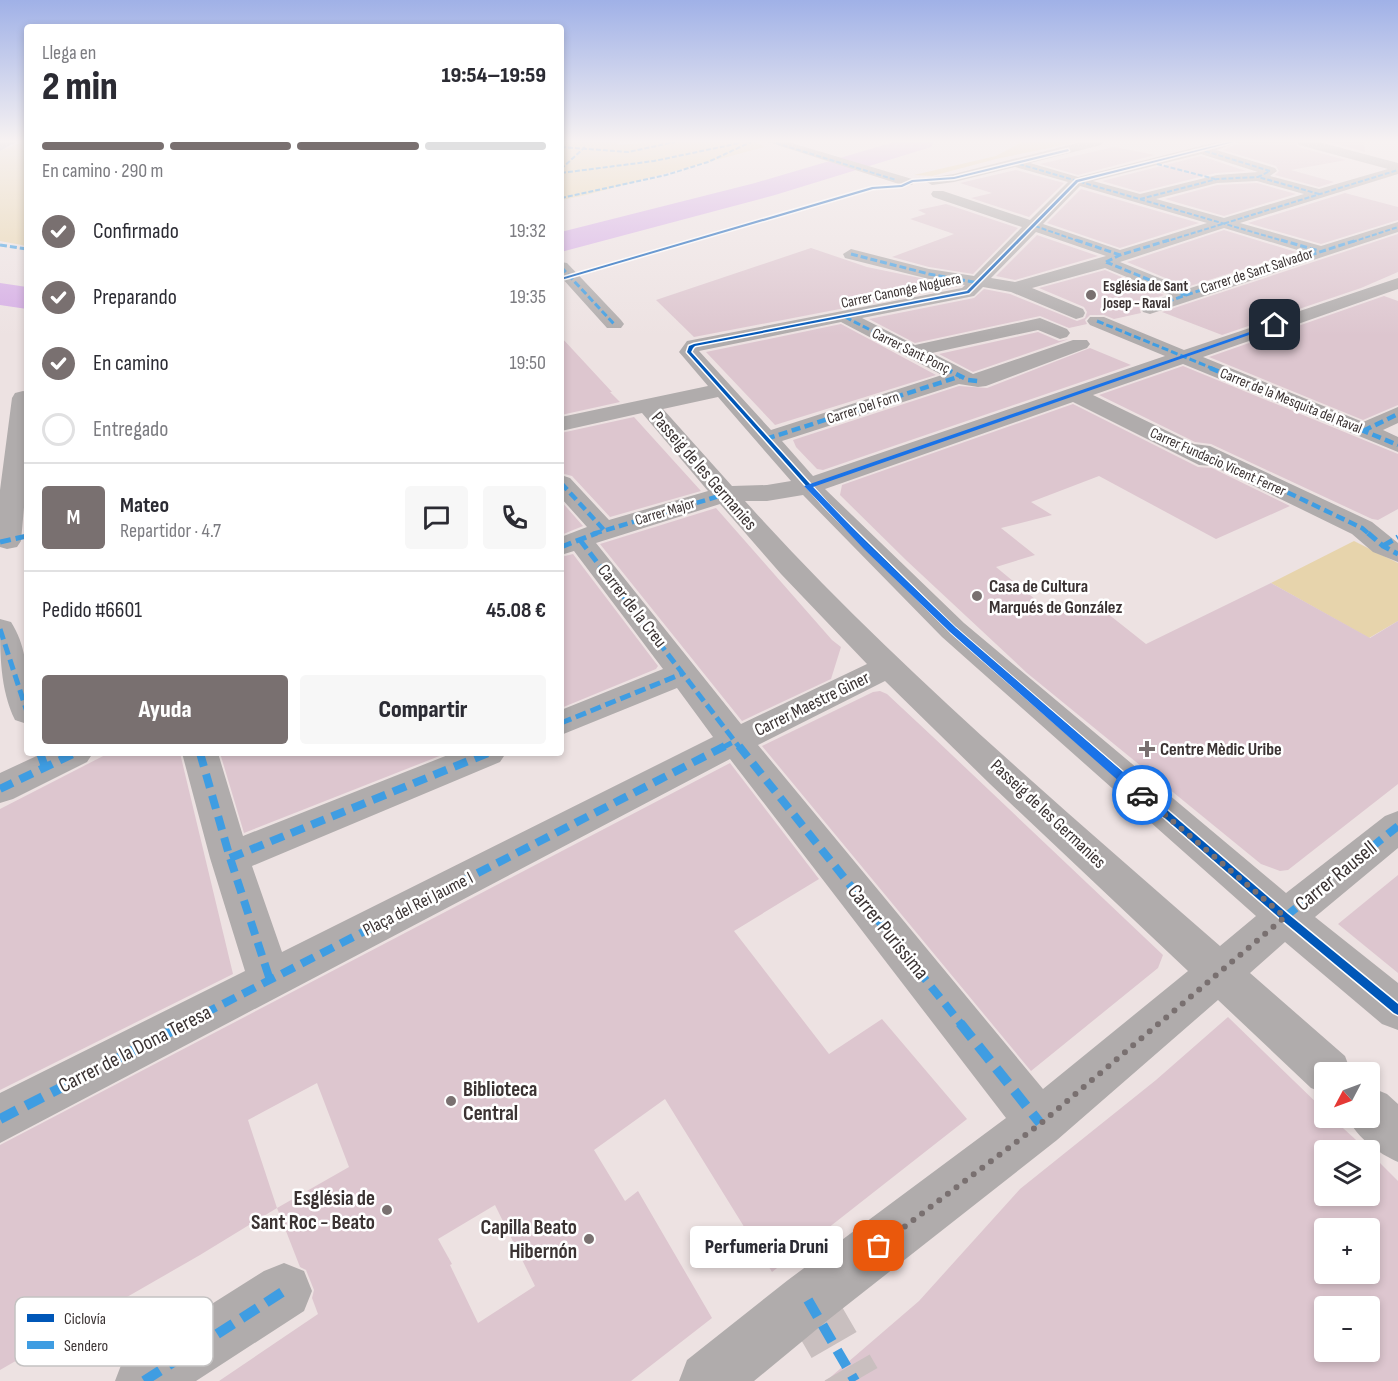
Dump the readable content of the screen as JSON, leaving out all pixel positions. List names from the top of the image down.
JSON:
{
  "streets": {
    "street": [
      "Carrer de Sant Salvador",
      "Carrer Canonge Noguera",
      "Carrer Sant Ponç",
      "Carrer de la Mesquita del Raval",
      "Carrer Del Forn",
      "Carrer Fundacio Vicent Ferrer",
      "Passeig de les Germanies",
      "Carrer Major",
      "Carrer de la Creu",
      "Carrer Maestre Giner",
      "Carrer Rausell",
      "Plaça del Rei Jaume I",
      "Carrer Purissima",
      "Carrer de la Dona Teresa"
    ]
  },
  "crossings": [
    ["Carrer Canonge Noguera", "Carrer Sant Ponç"],
    ["Carrer Canonge Noguera", "Passeig de les Germanies"],
    ["Carrer Sant Ponç", "Carrer Del Forn"],
    ["Carrer de la Mesquita del Raval", "Carrer Major"],
    ["Carrer Fundacio Vicent Ferrer", "Carrer Major"],
    ["Passeig de les Germanies", "Carrer Major"],
    ["Passeig de les Germanies", "Carrer Maestre Giner"],
    ["Passeig de les Germanies", "Carrer Rausell"],
    ["Carrer Major", "Carrer de la Creu"],
    ["Carrer Maestre Giner", "Plaça del Rei Jaume I"],
    ["Carrer Maestre Giner", "Carrer Purissima"],
    ["Carrer Rausell", "Carrer Purissima"],
    ["Plaça del Rei Jaume I", "Carrer Purissima"],
    ["Plaça del Rei Jaume I", "Carrer de la Dona Teresa"]
  ],
  "places": {
    "other": [
      "Església de Sant Josep - Raval",
      "Casa de Cultura Marqués de González",
      "Biblioteca Central",
      "Església de Sant Roc - Beato",
      "Capilla Beato Hibernón",
      "Perfumeria Druni"
    ],
    "health": ["Centre Mèdic Uribe"]
  },
  "legend": ["Ciclovía", "Sendero"],
  "north": "bottom left",
  "page": {
    "heading": ["2 min", "Llega en", "19:54–19:59"],
    "panel": [
      "Mateo",
      "Repartidor · 4.7",
      "Pedido #6601",
      "45.08 €"
    ],
    "bar": "En camino · 290 m",
    "list": [
      ["Confirmado", "19:32"],
      ["Preparando", "19:35"],
      ["En camino", "19:50"],
      "Entregado"
    ],
    "round": "M",
    "buttons": ["Ayuda", "Compartir"],
    "map_buttons": ["+", "−"],
    "bubble": "Perfumeria Druni"
  }
}
